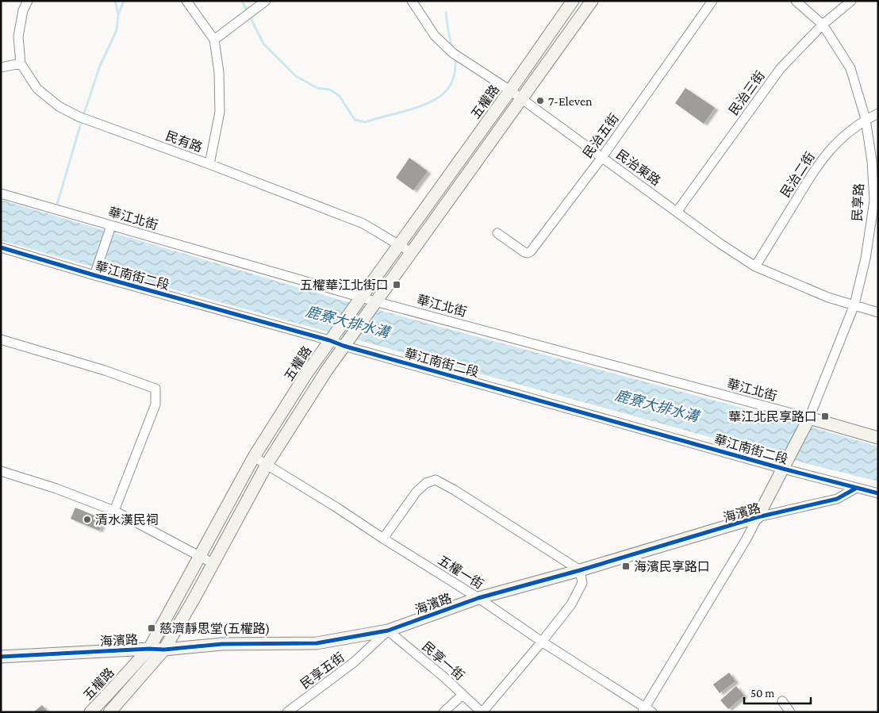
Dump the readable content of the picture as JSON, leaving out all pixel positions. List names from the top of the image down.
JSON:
{
  "streets": {
    "street": [
      "民治三街",
      "五權路",
      "民治五街",
      "民有路",
      "民治東路",
      "民治二街",
      "民享路",
      "華江北街",
      "華江南街二段",
      "海濱路",
      "五權一街",
      "民享一街",
      "民享五街"
    ]
  },
  "crossings": [
    ["民治三街", "民治東路"],
    ["民治三街", "民享路"],
    ["五權路", "民有路"],
    ["五權路", "民治東路"],
    ["五權路", "華江北街"],
    ["五權路", "華江南街二段"],
    ["五權路", "海濱路"],
    ["五權路", "五權一街"],
    ["民治五街", "民治東路"],
    ["民治東路", "民治二街"],
    ["民治東路", "民享路"],
    ["民治二街", "民享路"],
    ["民享路", "華江北街"],
    ["華江南街二段", "海濱路"],
    ["海濱路", "五權一街"],
    ["海濱路", "民享一街"],
    ["海濱路", "民享五街"],
    ["民享一街", "民享五街"]
  ],
  "water": ["鹿寮大排水溝"],
  "places": {
    "other": ["7-Eleven", "清水漢民祠"],
    "transit": [
      "五權華江北街口",
      "華江北民享路口",
      "海濱民享路口",
      "慈濟靜思堂(五權路)"
    ]
  },
  "scale_bar": "50 m"
}
